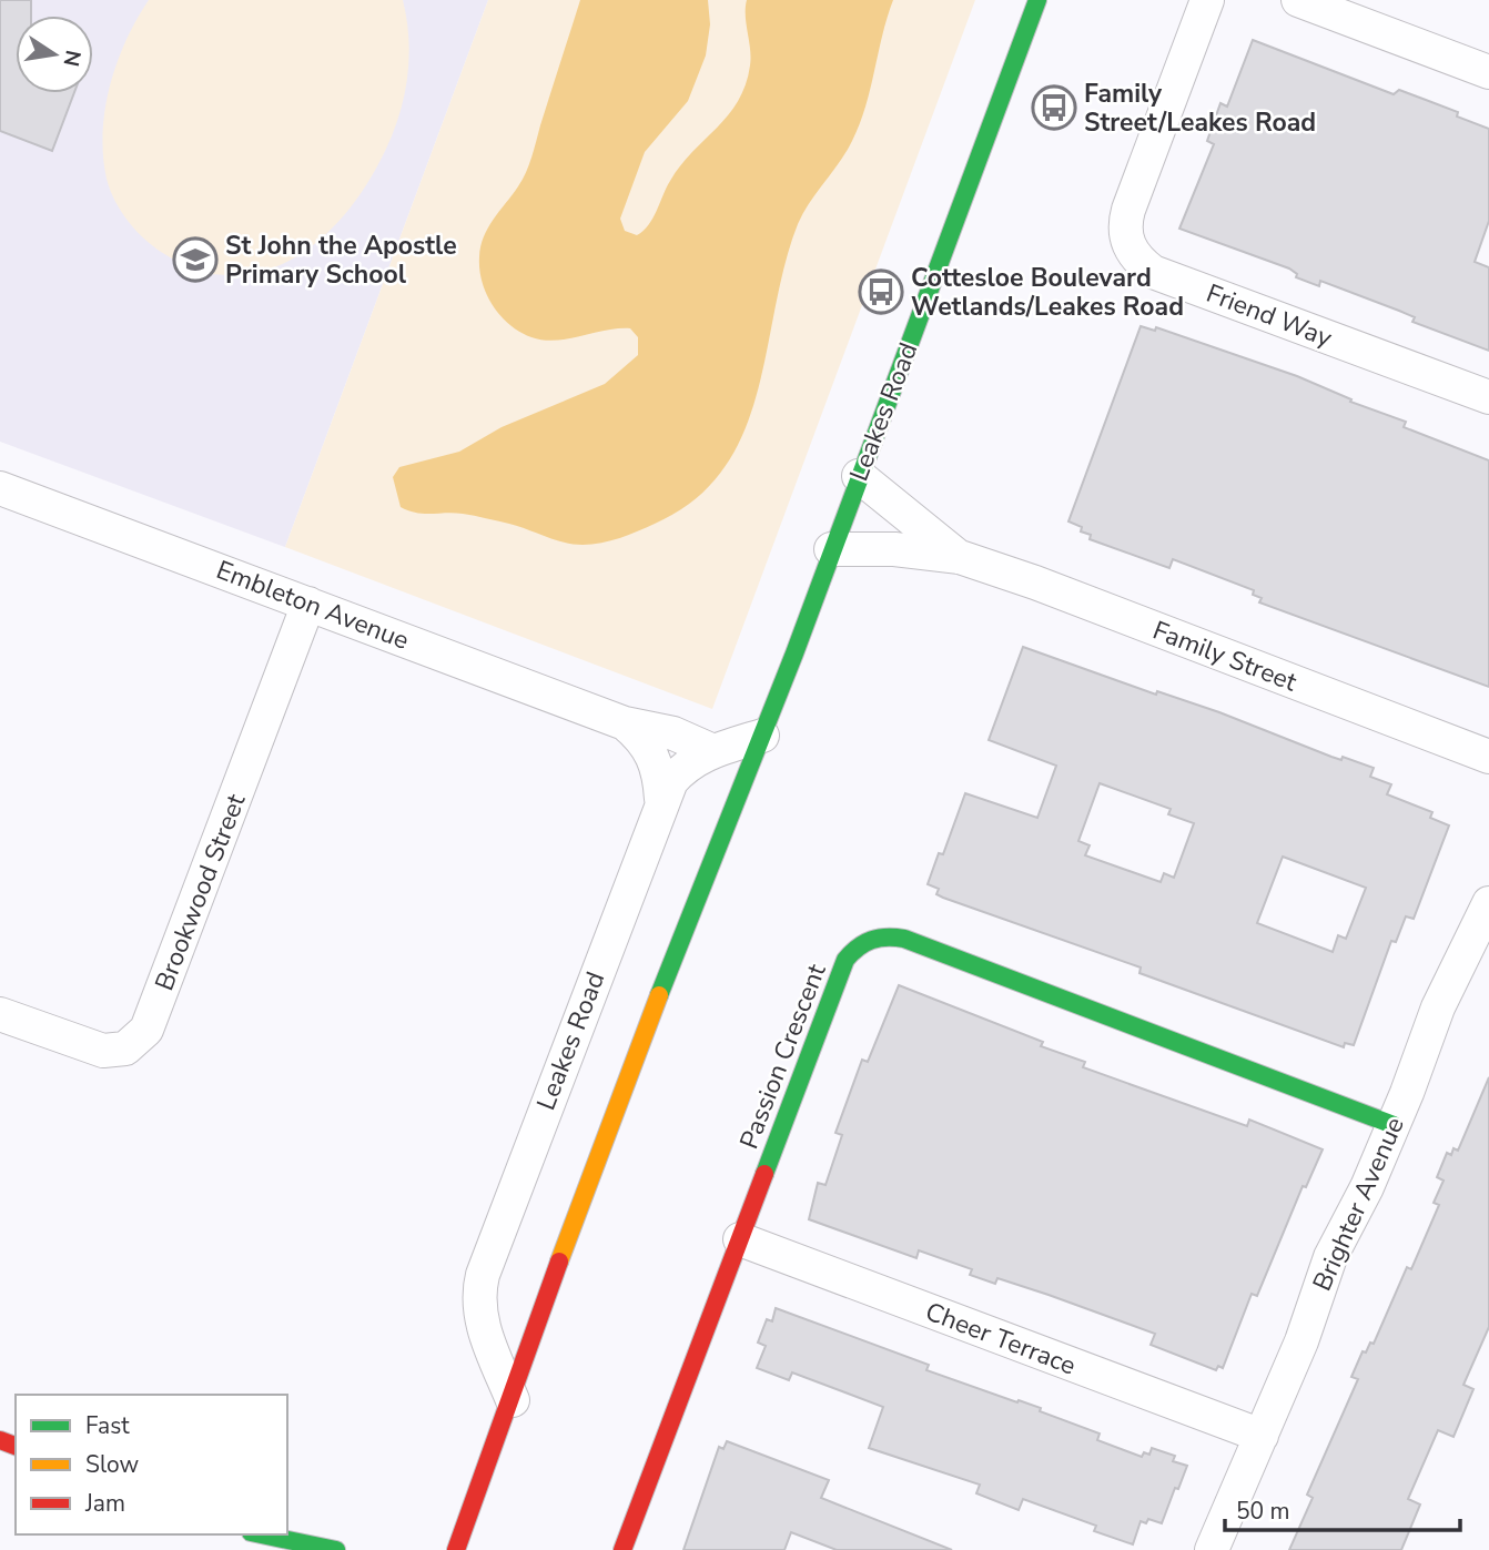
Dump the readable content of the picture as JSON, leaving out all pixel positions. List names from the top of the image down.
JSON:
{
  "streets": {
    "main road": ["Leakes Road", "Passion Crescent"],
    "street": [
      "Friend Way",
      "Embleton Avenue",
      "Family Street",
      "Brookwood Street",
      "Brighter Avenue",
      "Cheer Terrace"
    ]
  },
  "crossings": [
    ["Leakes Road", "Embleton Avenue"],
    ["Leakes Road", "Family Street"],
    ["Embleton Avenue", "Brookwood Street"],
    ["Passion Crescent", "Brighter Avenue"],
    ["Passion Crescent", "Cheer Terrace"],
    ["Brighter Avenue", "Cheer Terrace"]
  ],
  "places": {
    "bus stop": ["Family Street/Leakes Road", "Cottesloe Boulevard Wetlands/Leakes Road"],
    "school or university": ["St John the Apostle Primary School"]
  },
  "legend": ["Fast", "Slow", "Jam"],
  "scale_bar": "50 m",
  "north": "right"
}
